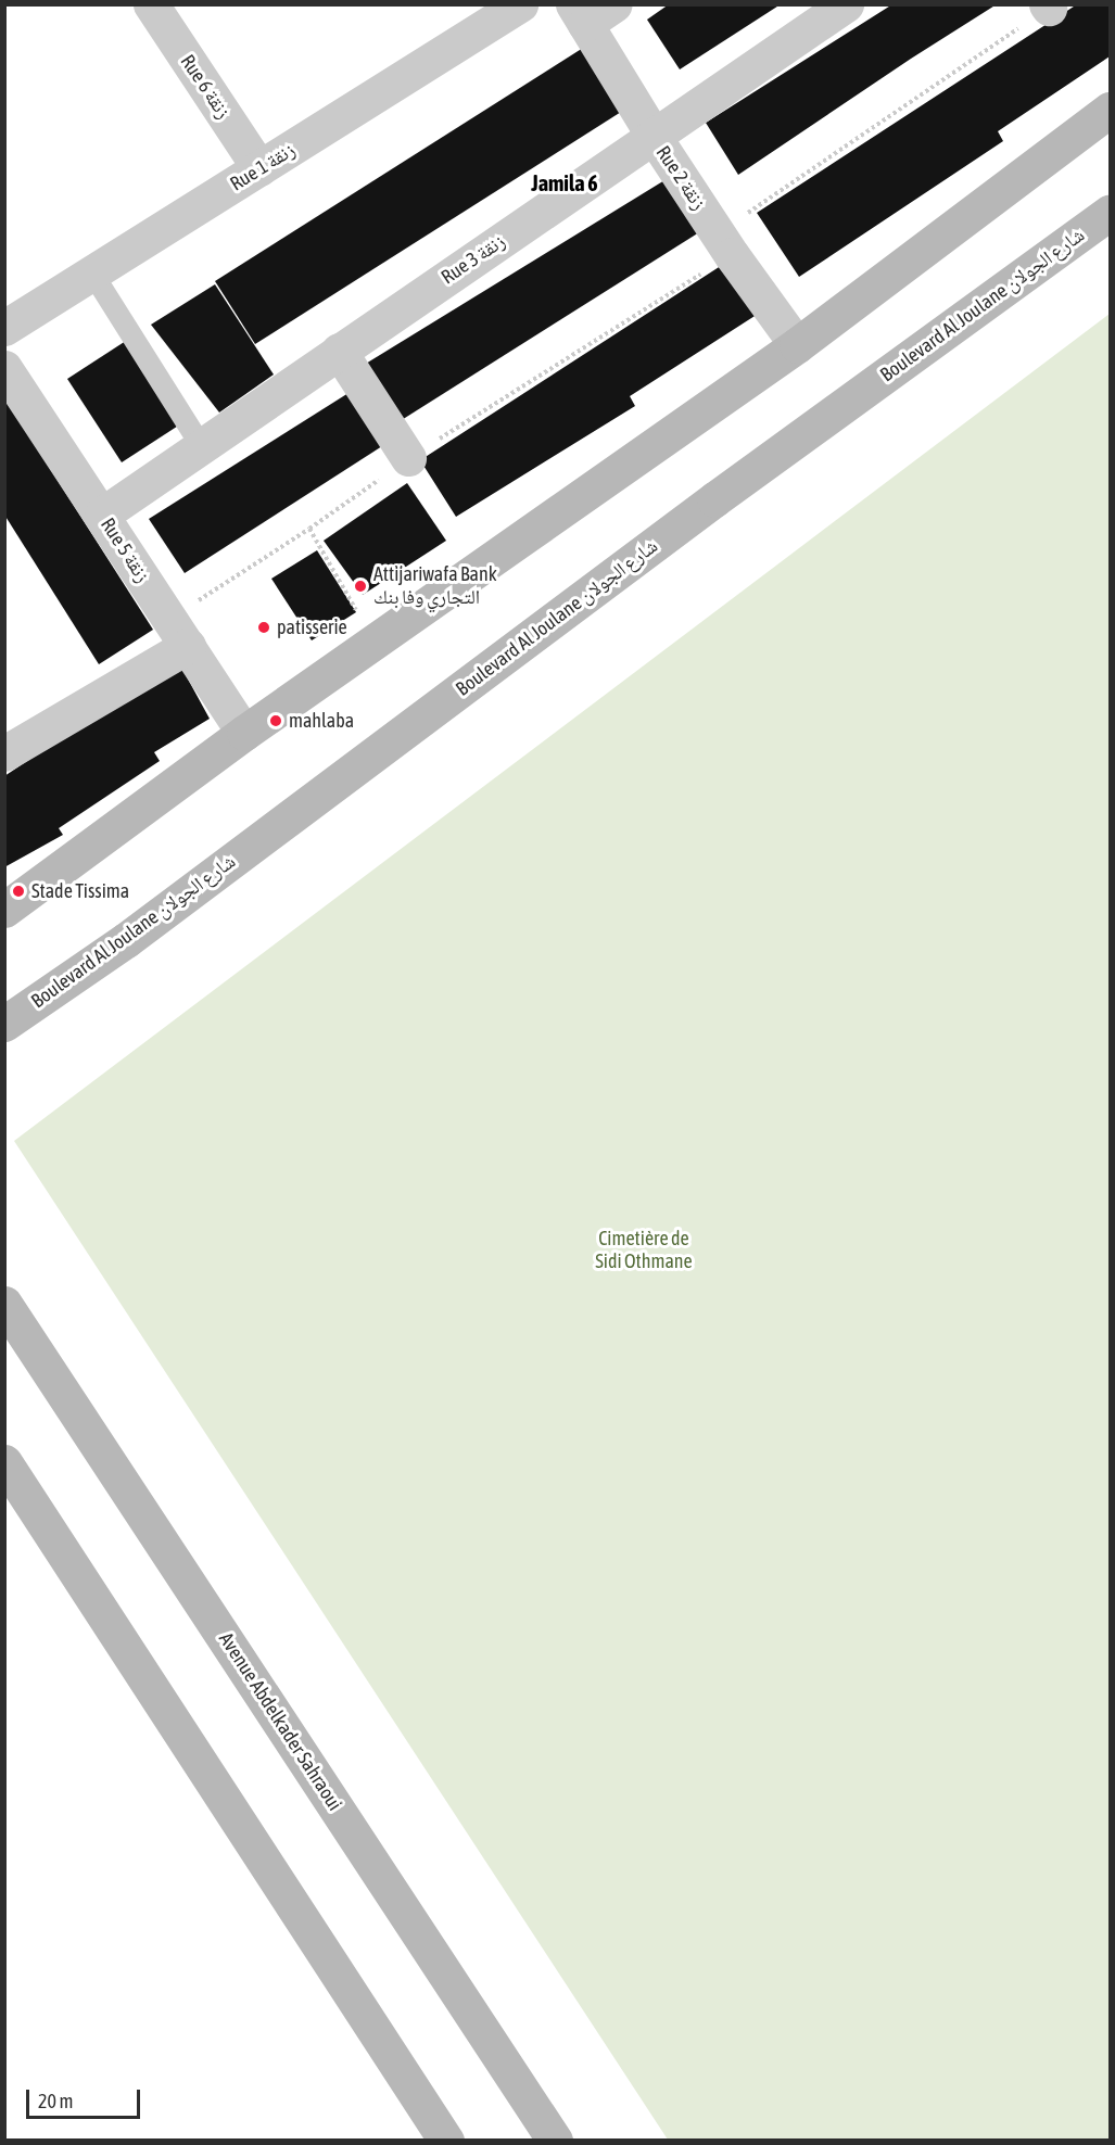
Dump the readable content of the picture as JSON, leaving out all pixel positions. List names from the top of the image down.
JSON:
{
  "streets": {
    "main road": ["Boulevard Al Joulane شارع الجولان", "Avenue Abdelkader Sahraoui"],
    "street": [
      "Rue 6 زنقة",
      "Rue 1 زنقة",
      "Rue 2 زنقة",
      "Rue 3 زنقة",
      "Rue 5 زنقة"
    ]
  },
  "crossings": [
    ["Rue 6 زنقة", "Rue 1 زنقة"],
    ["Rue 2 زنقة", "Rue 3 زنقة"],
    ["Rue 3 زنقة", "Rue 5 زنقة"]
  ],
  "districts": ["Jamila 6"],
  "parks": ["Cimetière de Sidi Othmane"],
  "places": [
    "Attijariwafa Bank التجاري وفا بنك",
    "patisserie",
    "mahlaba",
    "Stade Tissima"
  ],
  "scale_bar": "20 m"
}
